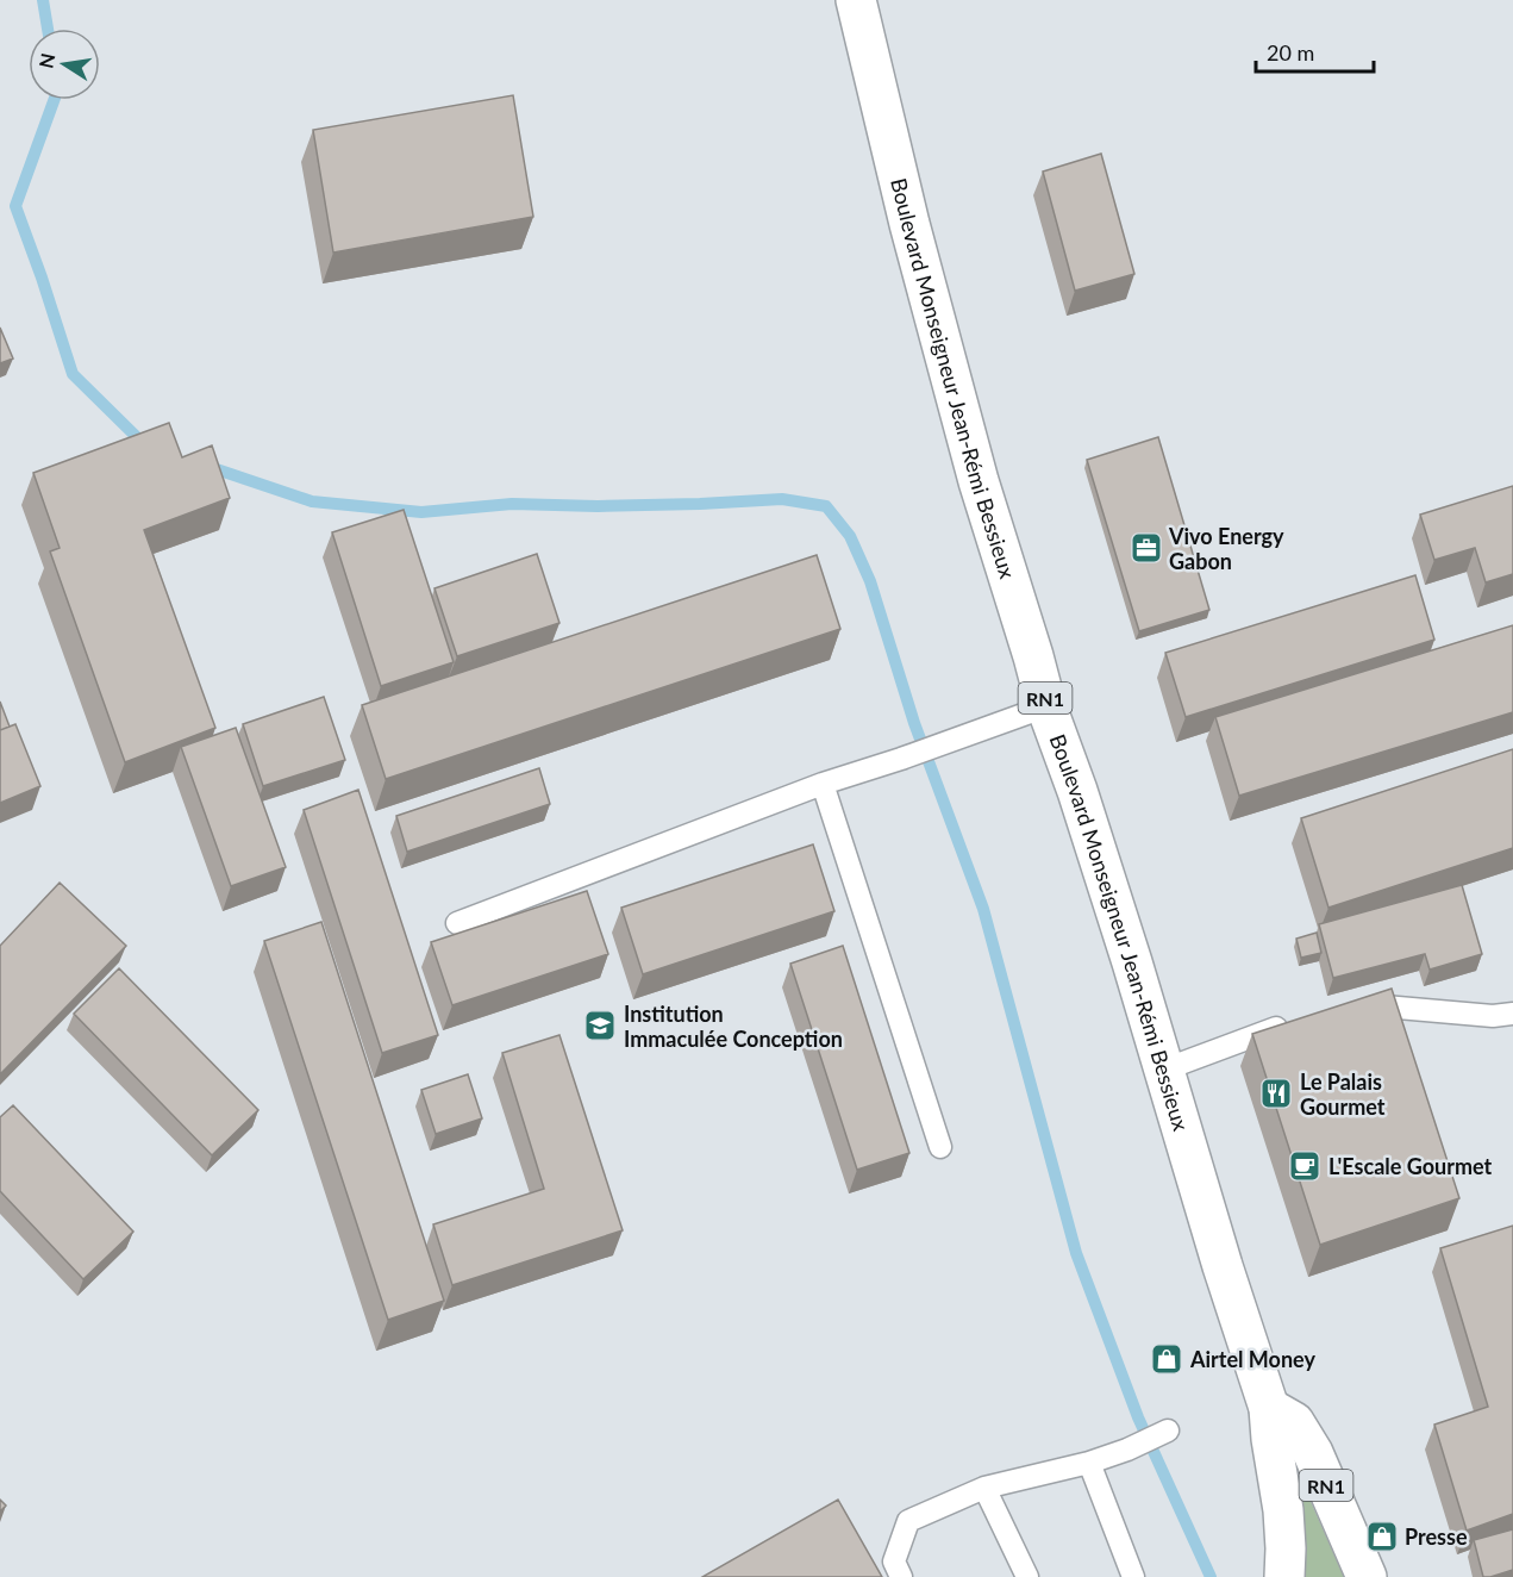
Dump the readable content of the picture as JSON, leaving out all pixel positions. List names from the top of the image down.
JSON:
{
  "streets": {
    "main road": ["Boulevard Monseigneur Jean-Rémi Bessieux", "RN1"]
  },
  "crossings": [
    ["Boulevard Monseigneur Jean-Rémi Bessieux", "RN1"]
  ],
  "places": {
    "office": ["Vivo Energy Gabon"],
    "school or university": ["Institution Immaculée Conception"],
    "restaurant": ["Le Palais Gourmet"],
    "cafe": ["L'Escale Gourmet"],
    "shop": ["Airtel Money", "Presse"]
  },
  "scale_bar": "20 m",
  "north": "left"
}
